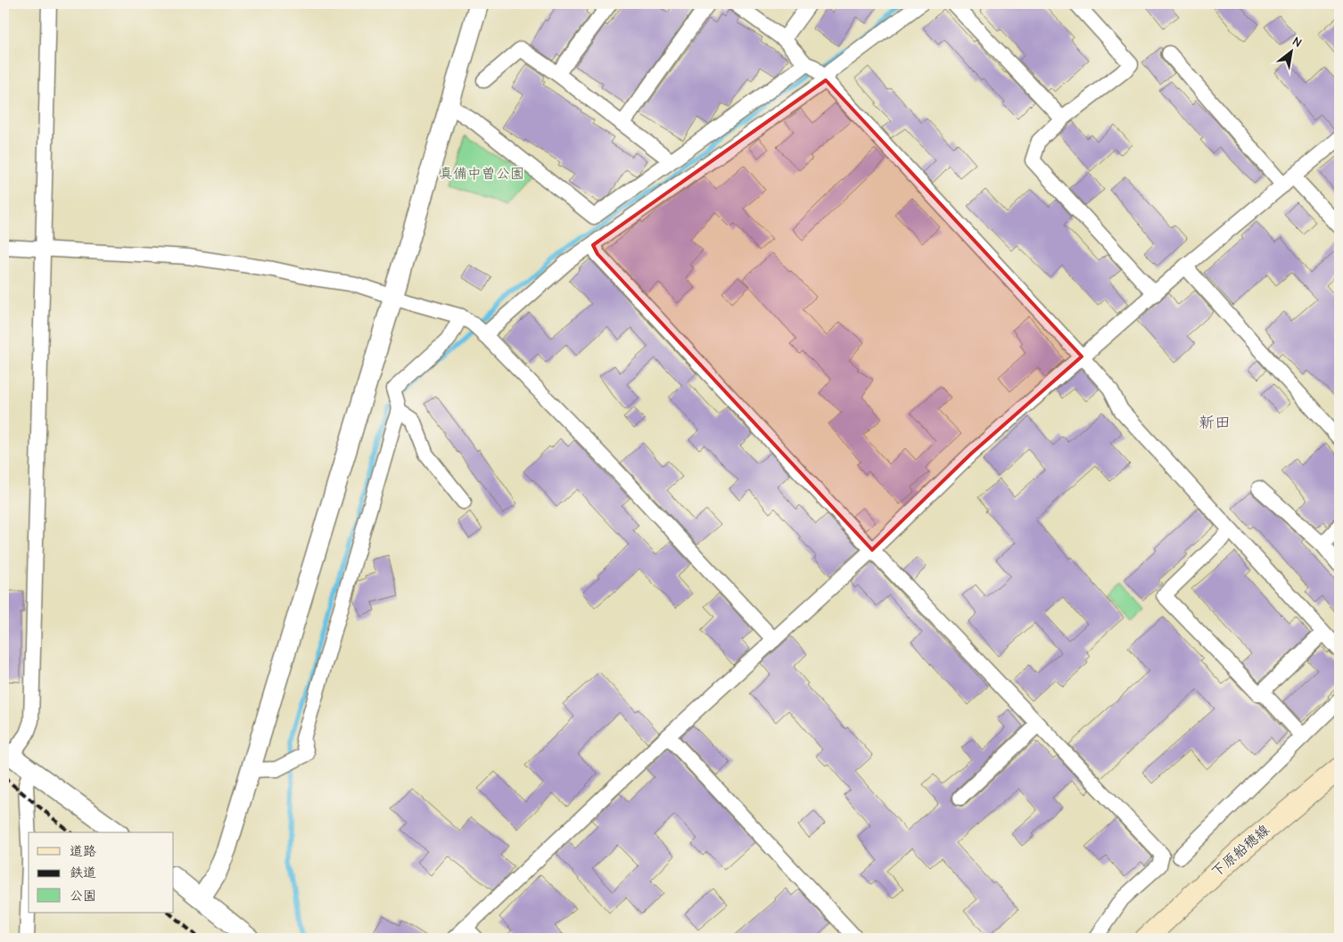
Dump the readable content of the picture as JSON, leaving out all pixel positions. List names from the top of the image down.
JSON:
{
  "streets": {
    "main road": ["下原船穂線"]
  },
  "districts": ["新田"],
  "parks": ["真備中曽公園"],
  "legend": ["道路", "鉄道", "公園"],
  "north": "top right"
}
